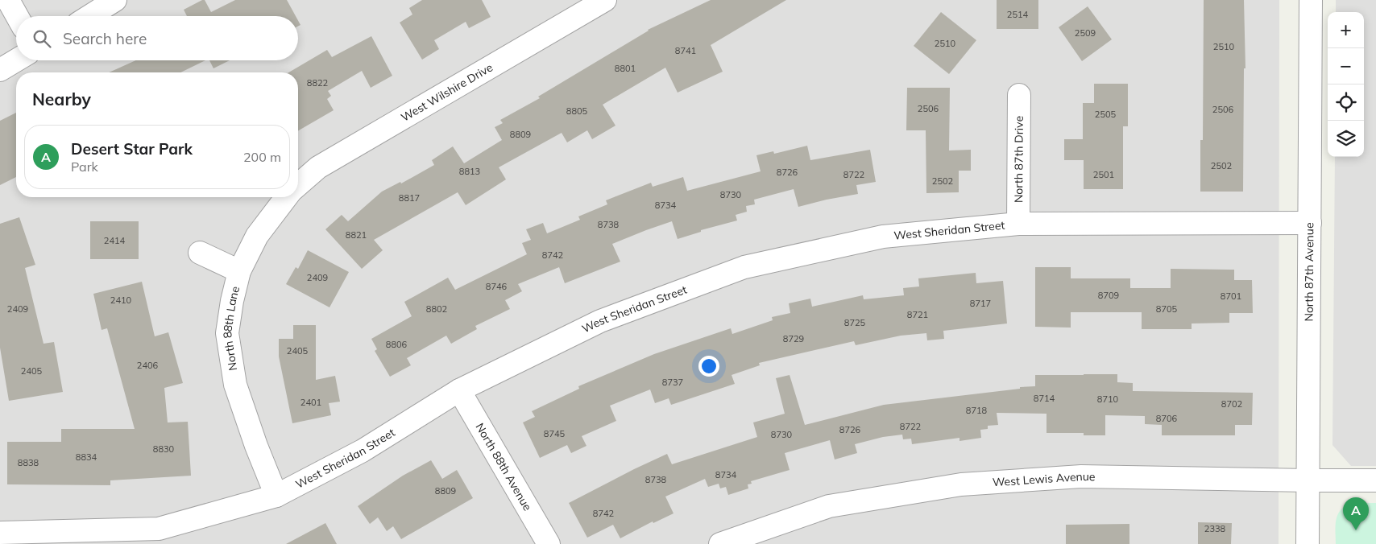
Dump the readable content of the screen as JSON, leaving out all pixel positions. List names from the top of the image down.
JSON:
{
  "streets": {
    "street": [
      "West Wilshire Drive",
      "North 87th Drive",
      "West Sheridan Street",
      "North 87th Avenue",
      "North 88th Lane",
      "North 88th Avenue",
      "West Lewis Avenue"
    ]
  },
  "crossings": [
    ["North 87th Drive", "West Sheridan Street"],
    ["West Sheridan Street", "North 87th Avenue"],
    ["West Sheridan Street", "North 88th Lane"],
    ["West Sheridan Street", "North 88th Avenue"],
    ["North 87th Avenue", "West Lewis Avenue"]
  ],
  "house_numbers": [
    "2514",
    "2509",
    "2510",
    "2510",
    "8741",
    "8801",
    "8822",
    "2506",
    "2506",
    "8805",
    "2505",
    "8809",
    "2502",
    "8813",
    "8726",
    "8722",
    "2501",
    "2502",
    "8730",
    "8817",
    "8734",
    "8738",
    "8821",
    "2414",
    "8742",
    "2409",
    "8746",
    "8709",
    "8701",
    "2410",
    "8717",
    "2409",
    "8802",
    "8705",
    "8721",
    "8725",
    "8729",
    "8806",
    "2405",
    "2406",
    "2405",
    "8737",
    "8714",
    "8710",
    "2401",
    "8702",
    "8718",
    "8706",
    "8722",
    "8726",
    "8745",
    "8730",
    "8830",
    "8834",
    "8838",
    "8734",
    "8738",
    "8809",
    "8742",
    "2338"
  ],
  "page": {
    "map_buttons": ["+", "−"],
    "search": "Search here",
    "heading": "Nearby",
    "list": [
      {
        "mark": "A",
        "name": "Desert Star Park",
        "note": "Park",
        "value": "200 m"
      }
    ],
    "pins": "A"
  }
}
